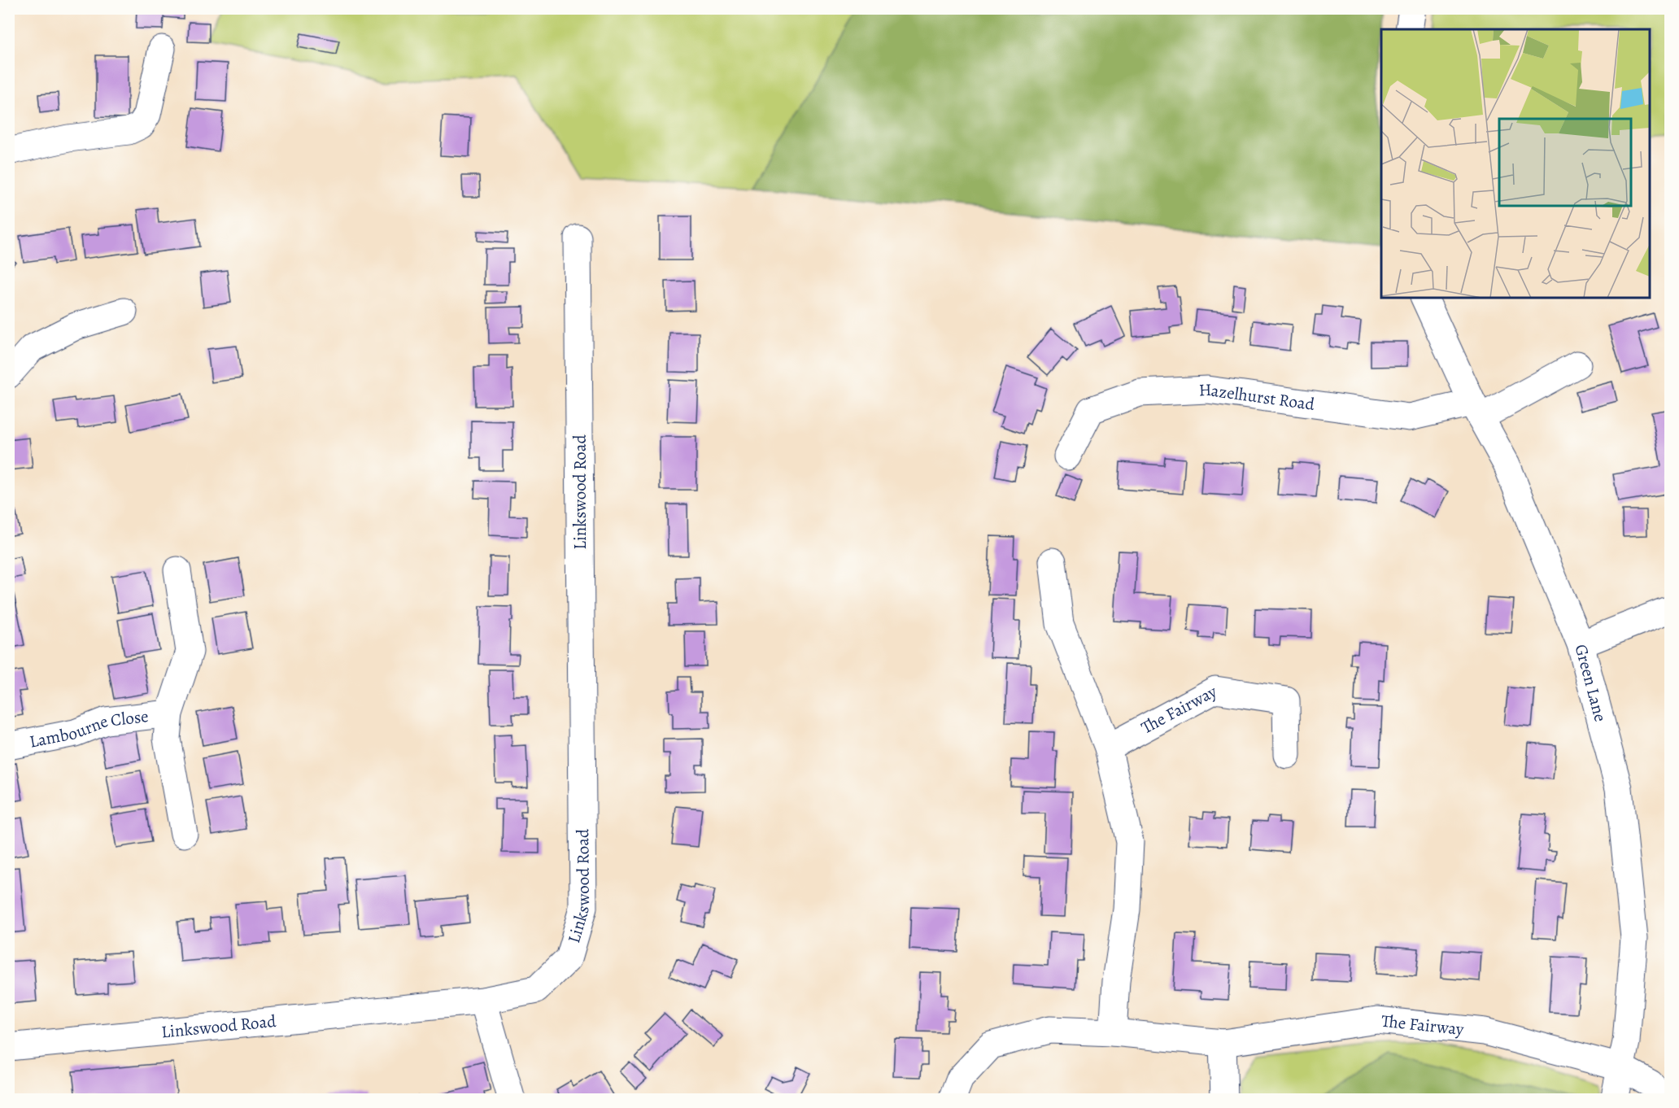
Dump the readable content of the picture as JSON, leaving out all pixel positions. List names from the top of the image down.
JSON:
{
  "streets": {
    "street": [
      "Hazelhurst Road",
      "Linkswood Road",
      "Green Lane",
      "The Fairway",
      "Lambourne Close"
    ]
  },
  "crossings": [
    ["Hazelhurst Road", "Green Lane"],
    ["Green Lane", "The Fairway"]
  ]
}
